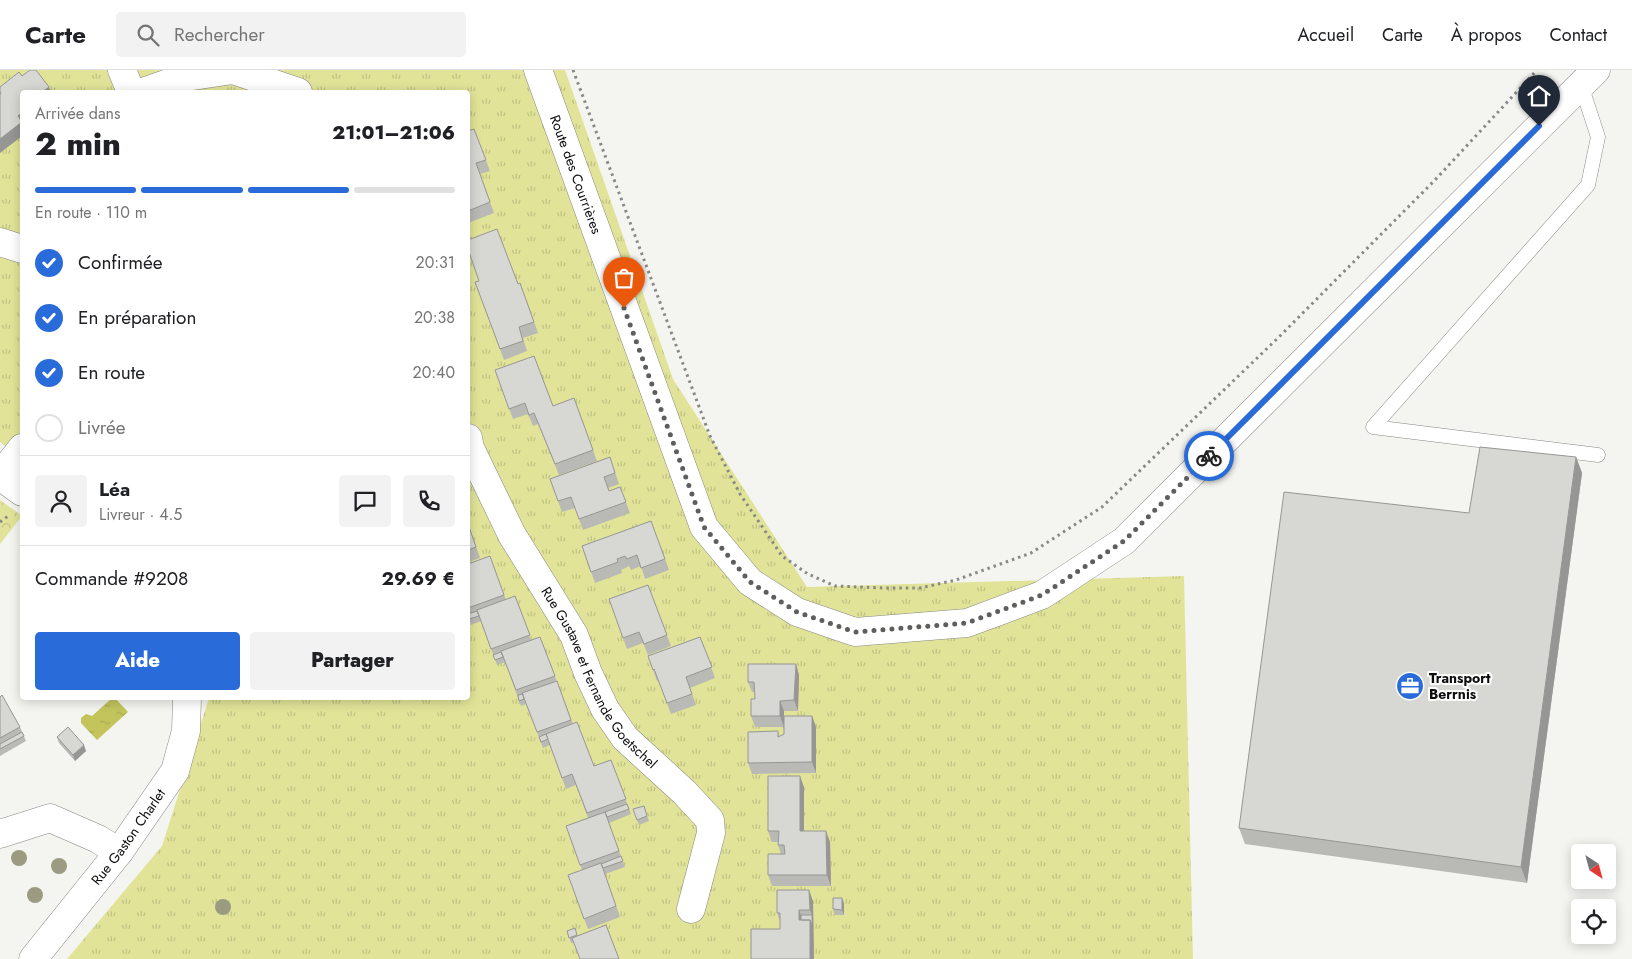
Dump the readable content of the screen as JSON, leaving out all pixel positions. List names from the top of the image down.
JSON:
{
  "streets": {
    "main road": ["Route des Courrières", "Rue Gustave et Fernande Goetschel", "Rue Gaston Charlet"]
  },
  "places": {
    "office": ["Transport Berrnis"]
  },
  "north": "bottom right",
  "page": {
    "header": "Carte",
    "search": "Rechercher",
    "nav": [
      "Accueil",
      "Carte",
      "À propos",
      "Contact"
    ],
    "heading": ["2 min", "Arrivée dans", "21:01–21:06"],
    "panel": [
      "Léa",
      "Livreur · 4.5",
      "Commande #9208",
      "29.69 €"
    ],
    "bar": "En route · 110 m",
    "list": [
      ["Confirmée", "20:31"],
      ["En préparation", "20:38"],
      ["En route", "20:40"],
      "Livrée"
    ],
    "buttons": ["Aide", "Partager"]
  }
}
